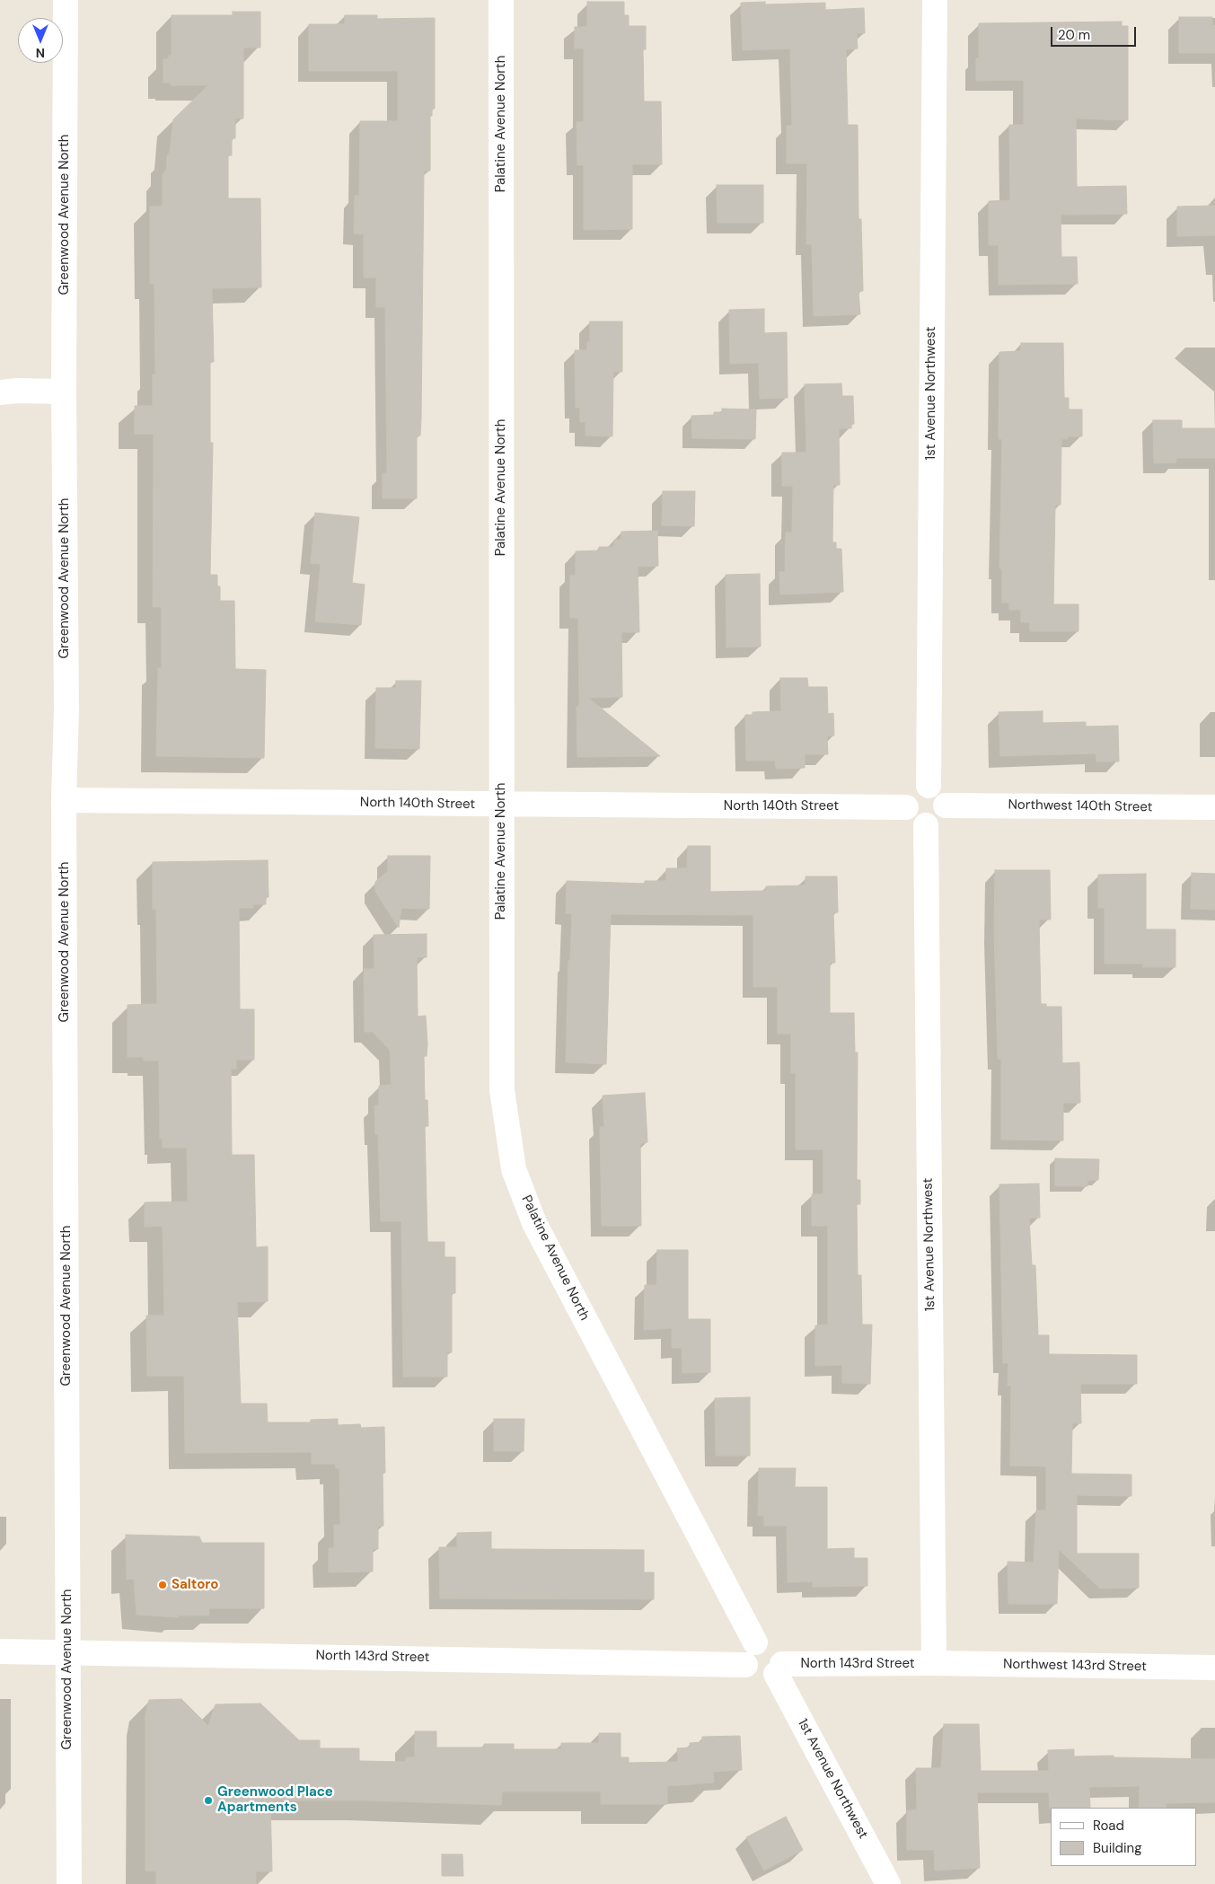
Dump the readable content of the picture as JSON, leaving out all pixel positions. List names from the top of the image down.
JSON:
{
  "streets": {
    "street": [
      "Palatine Avenue North",
      "Greenwood Avenue North",
      "1st Avenue Northwest",
      "North 140th Street",
      "Northwest 140th Street",
      "North 143rd Street",
      "Northwest 143rd Street"
    ]
  },
  "crossings": [
    ["Palatine Avenue North", "1st Avenue Northwest"],
    ["Palatine Avenue North", "North 140th Street"],
    ["Palatine Avenue North", "North 143rd Street"],
    ["Greenwood Avenue North", "North 140th Street"],
    ["Greenwood Avenue North", "North 143rd Street"],
    ["1st Avenue Northwest", "North 140th Street"],
    ["1st Avenue Northwest", "Northwest 140th Street"],
    ["1st Avenue Northwest", "North 143rd Street"],
    ["1st Avenue Northwest", "Northwest 143rd Street"],
    ["North 140th Street", "Northwest 140th Street"],
    ["North 143rd Street", "Northwest 143rd Street"]
  ],
  "places": ["Saltoro", "Greenwood Place Apartments"],
  "legend": ["Road", "Building"],
  "scale_bar": "20 m",
  "north": "bottom"
}
